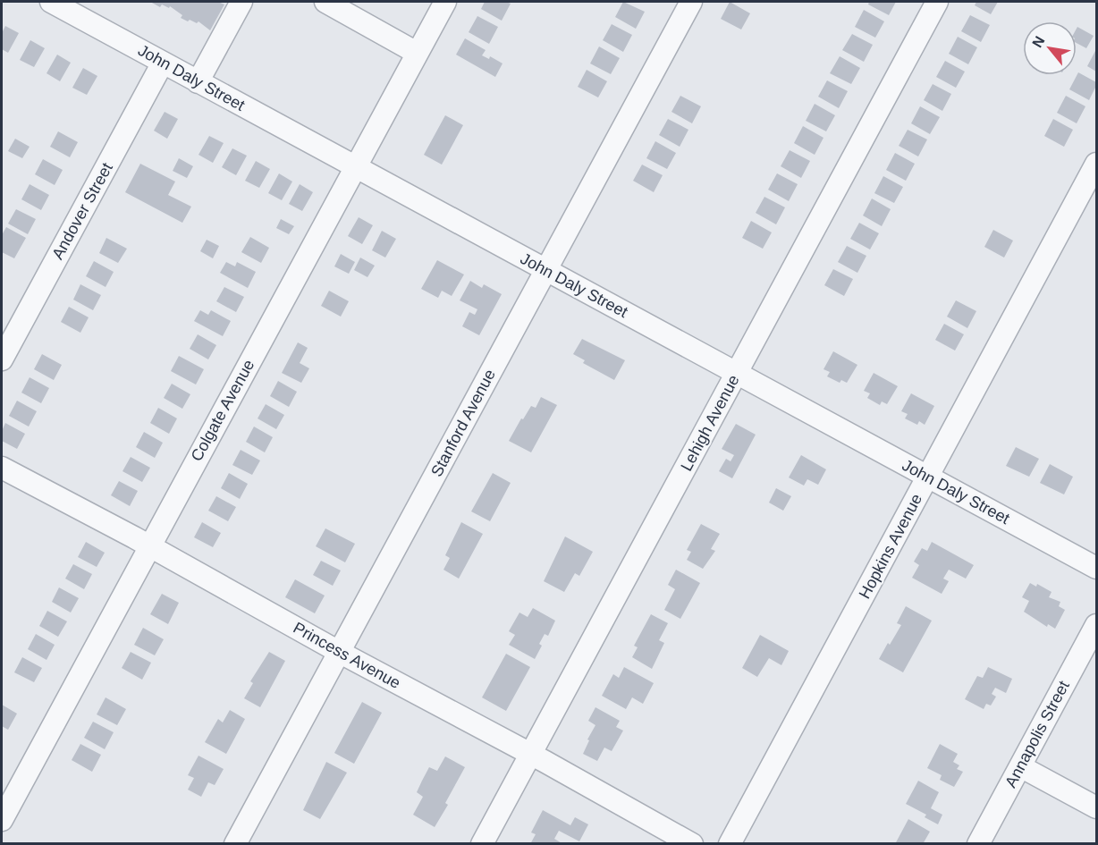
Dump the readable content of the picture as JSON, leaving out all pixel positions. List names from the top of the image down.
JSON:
{
  "streets": {
    "street": [
      "John Daly Street",
      "Andover Street",
      "Colgate Avenue",
      "Stanford Avenue",
      "Lehigh Avenue",
      "Hopkins Avenue",
      "Princess Avenue",
      "Annapolis Street"
    ]
  },
  "crossings": [
    ["John Daly Street", "Andover Street"],
    ["John Daly Street", "Colgate Avenue"],
    ["John Daly Street", "Stanford Avenue"],
    ["John Daly Street", "Lehigh Avenue"],
    ["John Daly Street", "Hopkins Avenue"],
    ["Colgate Avenue", "Princess Avenue"],
    ["Stanford Avenue", "Princess Avenue"],
    ["Lehigh Avenue", "Princess Avenue"]
  ],
  "north": "top left"
}
